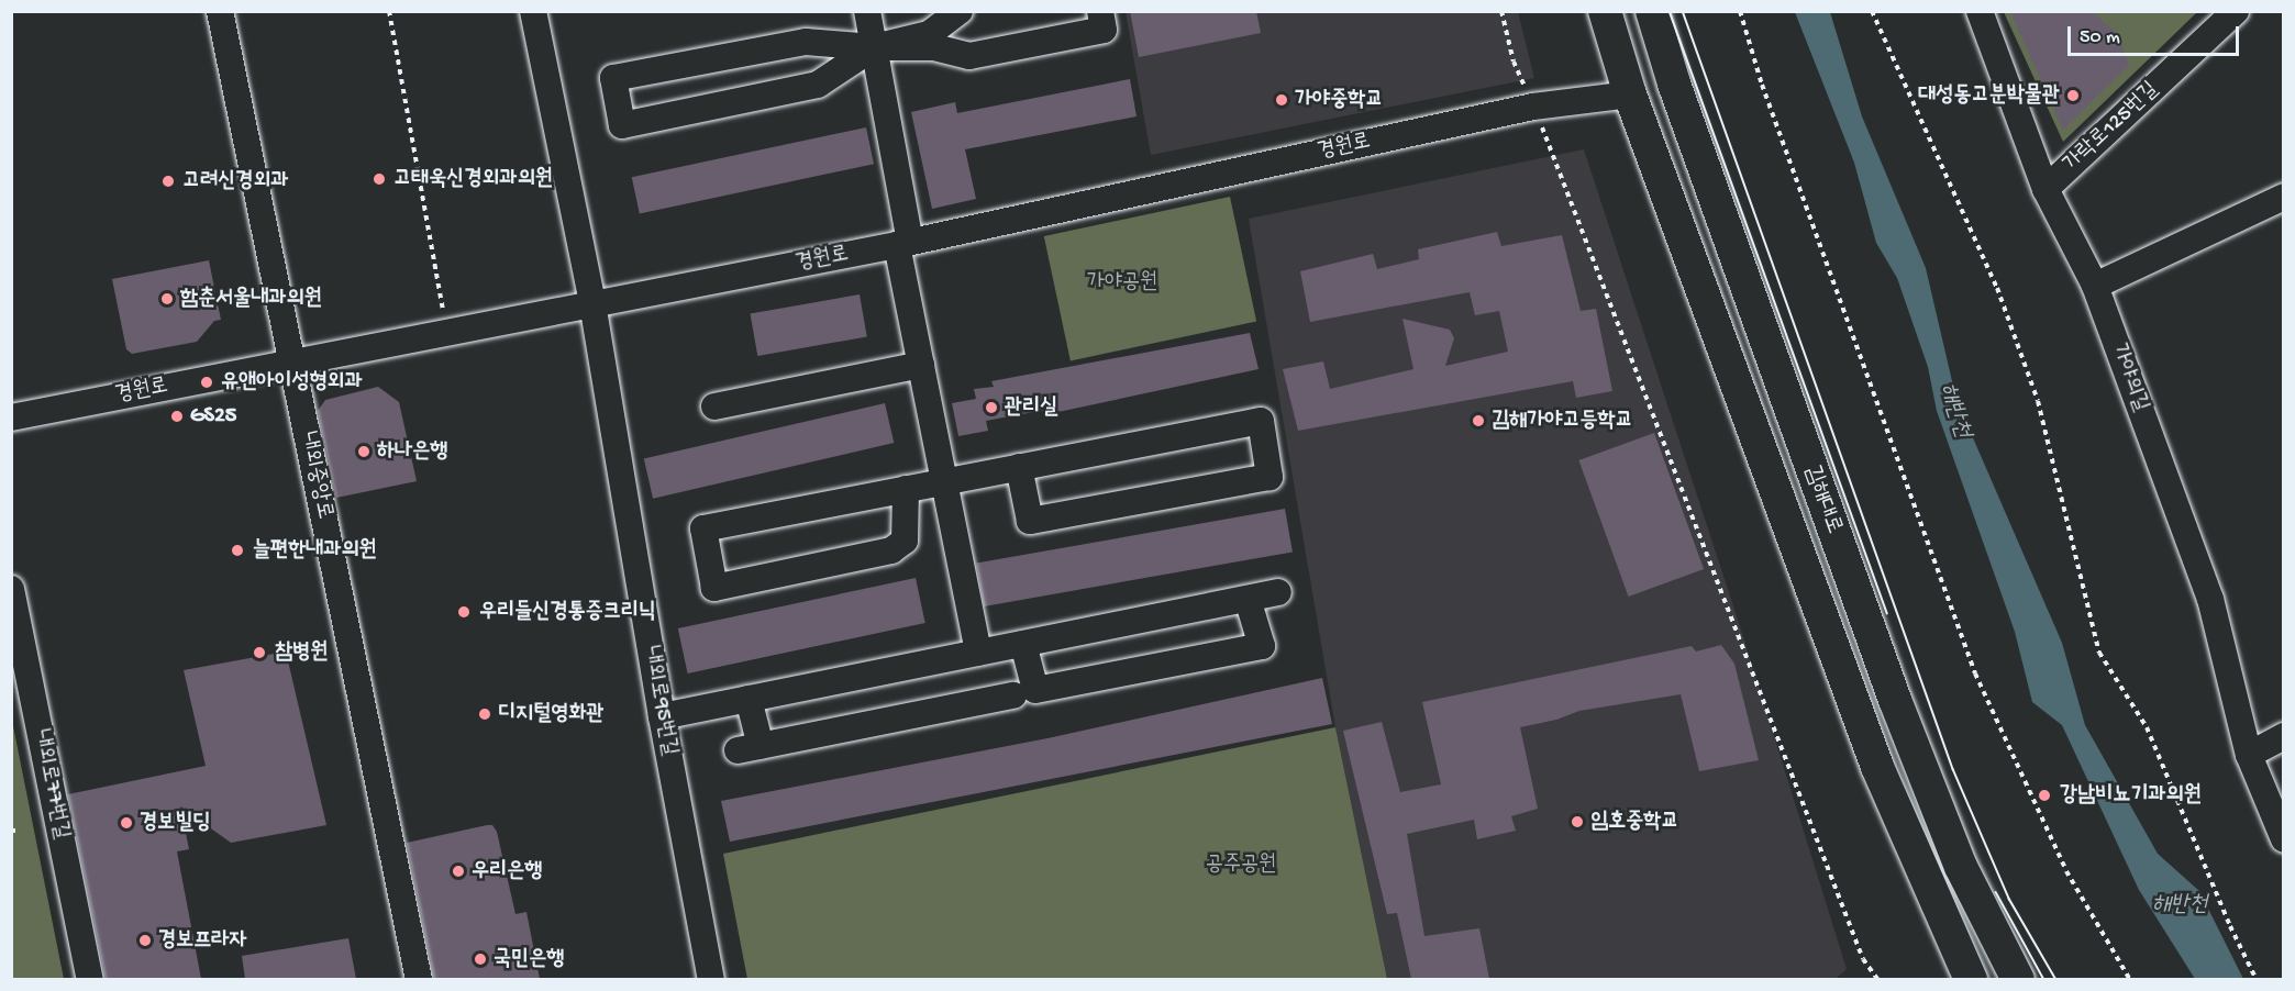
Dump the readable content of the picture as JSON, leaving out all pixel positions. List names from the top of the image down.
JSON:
{
  "streets": {
    "main road": ["김해대로"],
    "street": [
      "가락로125번길",
      "경원로",
      "가야의길",
      "내외중앙로",
      "내외로95번길",
      "내외로77번길"
    ]
  },
  "crossings": [
    ["가락로125번길", "가야의길"],
    ["경원로", "내외중앙로"],
    ["경원로", "김해대로"],
    ["경원로", "내외로95번길"]
  ],
  "water": ["해반천"],
  "parks": ["가야공원", "공주공원"],
  "places": [
    "대성동고분박물관",
    "가야중학교",
    "고태욱신경외과의원",
    "고려신경외과",
    "함춘서울내과의원",
    "유앤아이성형외과",
    "관리실",
    "GS25",
    "김해가야고등학교",
    "하나은행",
    "늘편한내과의원",
    "우리들신경통증크리닉",
    "참병원",
    "디지털영화관",
    "강남비뇨기과의원",
    "임호중학교",
    "경보빌딩",
    "우리은행",
    "경보프라자",
    "국민은행"
  ],
  "scale_bar": "50 m"
}
